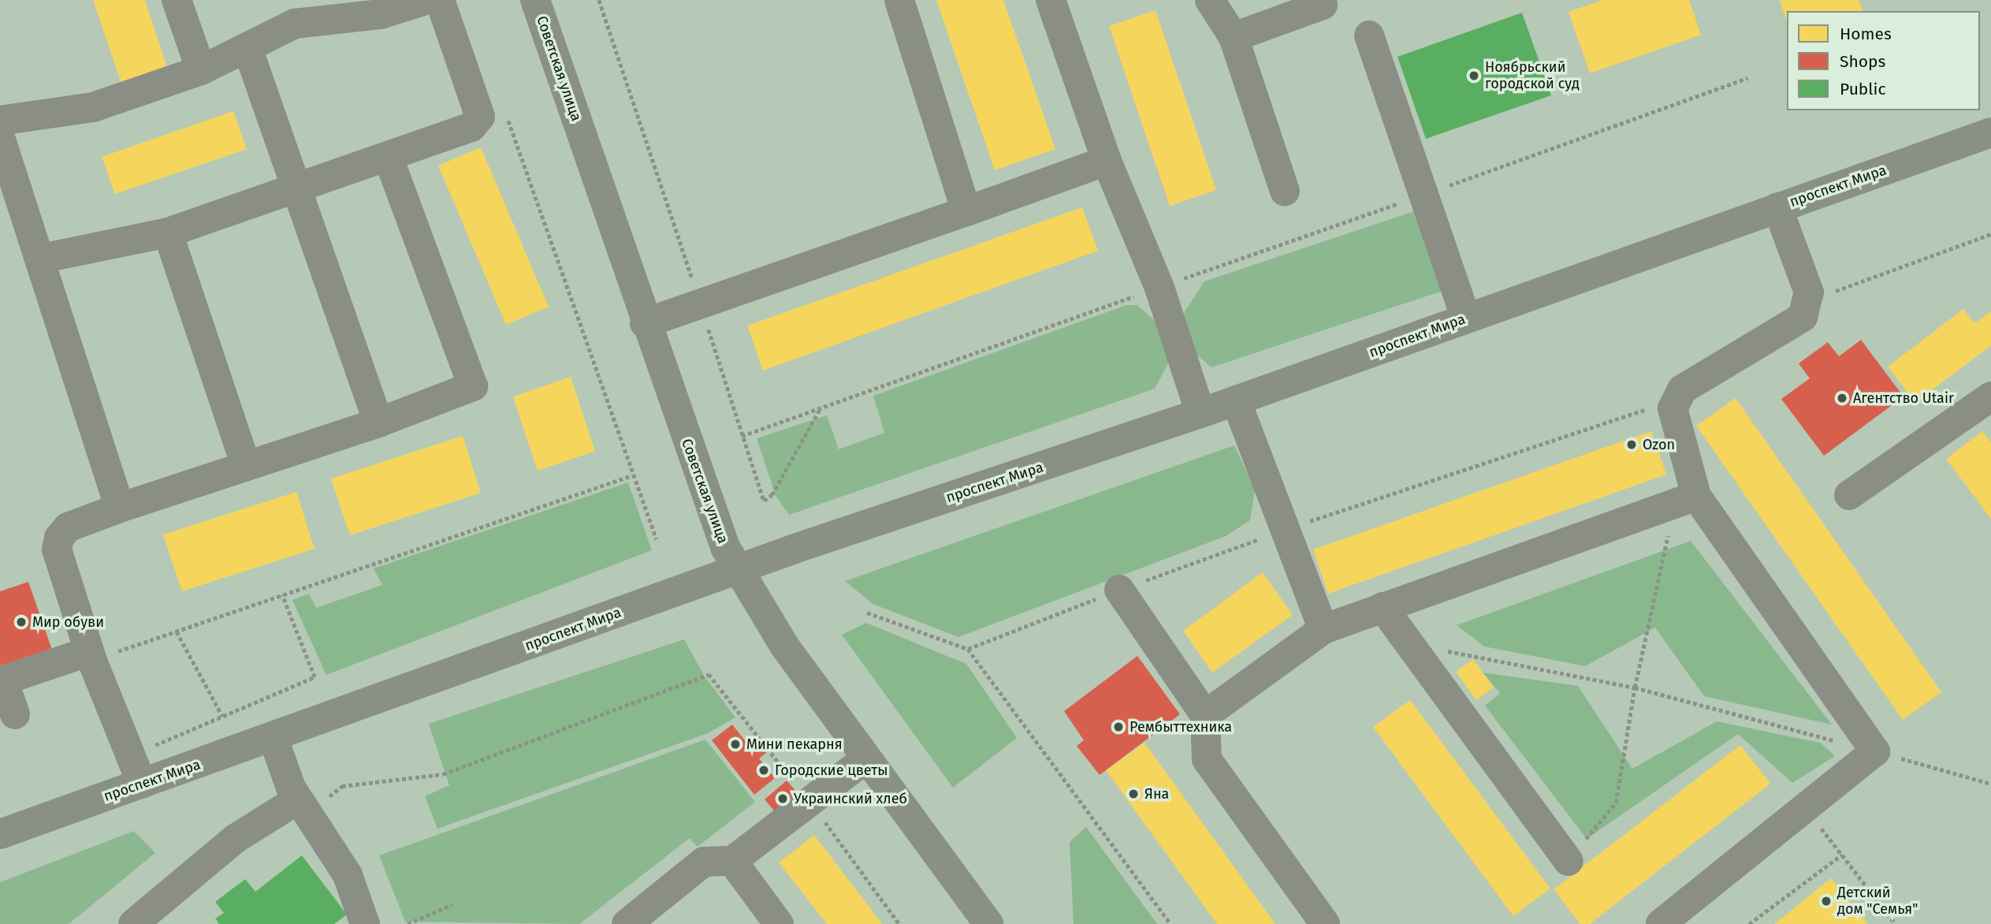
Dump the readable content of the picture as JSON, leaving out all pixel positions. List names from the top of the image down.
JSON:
{
  "streets": {
    "main road": ["Советская улица", "проспект Мира"]
  },
  "crossings": [
    ["Советская улица", "проспект Мира"]
  ],
  "places": [
    "Ноябрьский городской суд",
    "Агентство Utair",
    "Ozon",
    "Мир обуви",
    "Рембыттехника",
    "Мини пекарня",
    "Городские цветы",
    "Яна",
    "Украинский хлеб",
    "Детский дом \"Семья\""
  ],
  "legend": ["Homes", "Shops", "Public"]
}
